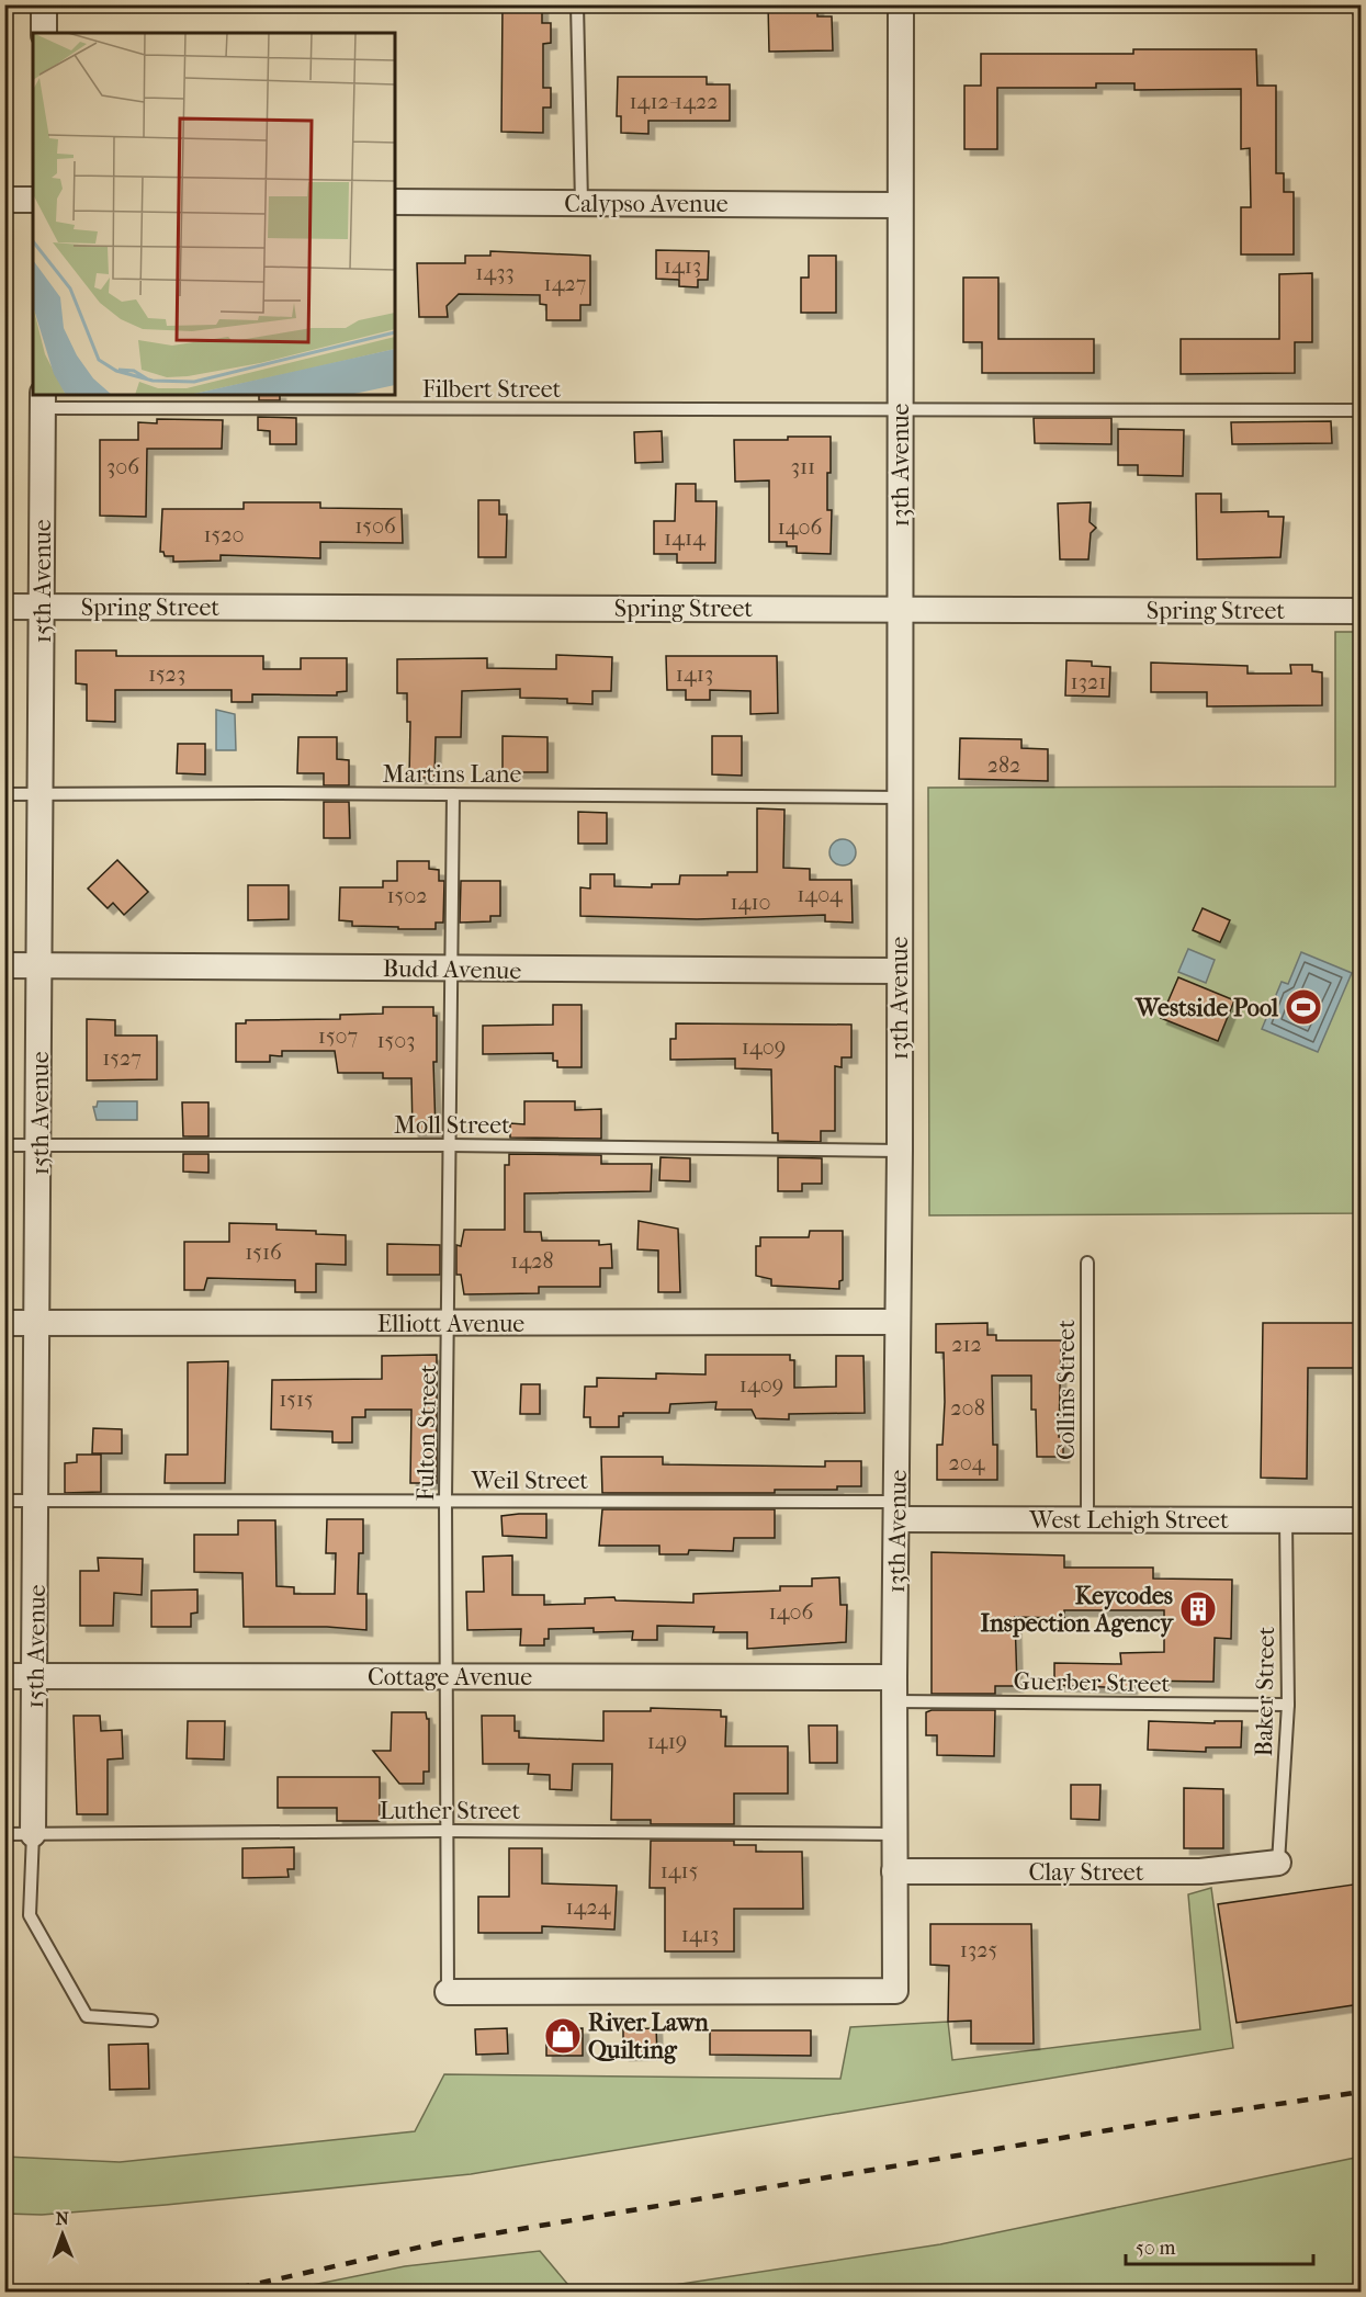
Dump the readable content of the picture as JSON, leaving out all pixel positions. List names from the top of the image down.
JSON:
{
  "streets": {
    "street": [
      "Calypso Avenue",
      "13th Avenue",
      "15th Avenue",
      "Spring Street",
      "Budd Avenue",
      "Elliott Avenue",
      "West Lehigh Street",
      "Cottage Avenue",
      "Clay Street"
    ],
    "lane": [
      "Filbert Street",
      "Martins Lane",
      "Moll Street",
      "Collins Street",
      "Fulton Street",
      "Weil Street",
      "Guerber Street",
      "Baker Street",
      "Luther Street"
    ]
  },
  "crossings": [
    ["Calypso Avenue", "13th Avenue"],
    ["Filbert Street", "13th Avenue"],
    ["Filbert Street", "15th Avenue"],
    ["13th Avenue", "Spring Street"],
    ["13th Avenue", "Martins Lane"],
    ["13th Avenue", "Budd Avenue"],
    ["13th Avenue", "Moll Street"],
    ["13th Avenue", "Elliott Avenue"],
    ["13th Avenue", "Fulton Street"],
    ["13th Avenue", "Weil Street"],
    ["13th Avenue", "West Lehigh Street"],
    ["13th Avenue", "Cottage Avenue"],
    ["13th Avenue", "Guerber Street"],
    ["13th Avenue", "Luther Street"],
    ["13th Avenue", "Clay Street"],
    ["15th Avenue", "Spring Street"],
    ["15th Avenue", "Martins Lane"],
    ["15th Avenue", "Budd Avenue"],
    ["15th Avenue", "Moll Street"],
    ["15th Avenue", "Elliott Avenue"],
    ["15th Avenue", "Weil Street"],
    ["15th Avenue", "Cottage Avenue"],
    ["15th Avenue", "Luther Street"],
    ["Martins Lane", "Fulton Street"],
    ["Budd Avenue", "Fulton Street"],
    ["Moll Street", "Fulton Street"],
    ["Elliott Avenue", "Fulton Street"],
    ["Collins Street", "West Lehigh Street"],
    ["Fulton Street", "Weil Street"],
    ["Fulton Street", "Cottage Avenue"],
    ["Fulton Street", "Luther Street"],
    ["Weil Street", "West Lehigh Street"],
    ["West Lehigh Street", "Baker Street"],
    ["Cottage Avenue", "Guerber Street"],
    ["Guerber Street", "Baker Street"],
    ["Baker Street", "Clay Street"]
  ],
  "places": {
    "sports": ["Westside Pool"],
    "building": ["Keycodes Inspection Agency"],
    "shop": ["River Lawn Quilting"]
  },
  "house_numbers": [
    "1412-1422",
    "1413",
    "1433",
    "1427",
    "306",
    "311",
    "1506",
    "1406",
    "1520",
    "1414",
    "1523",
    "1413",
    "1321",
    "282",
    "1404",
    "1502",
    "1410",
    "1507",
    "1503",
    "1409",
    "1527",
    "1516",
    "1428",
    "212",
    "1409",
    "1515",
    "208",
    "204",
    "1406",
    "1419",
    "1415",
    "1424",
    "1413",
    "1325"
  ],
  "scale_bar": "50 m",
  "north": "top"
}
